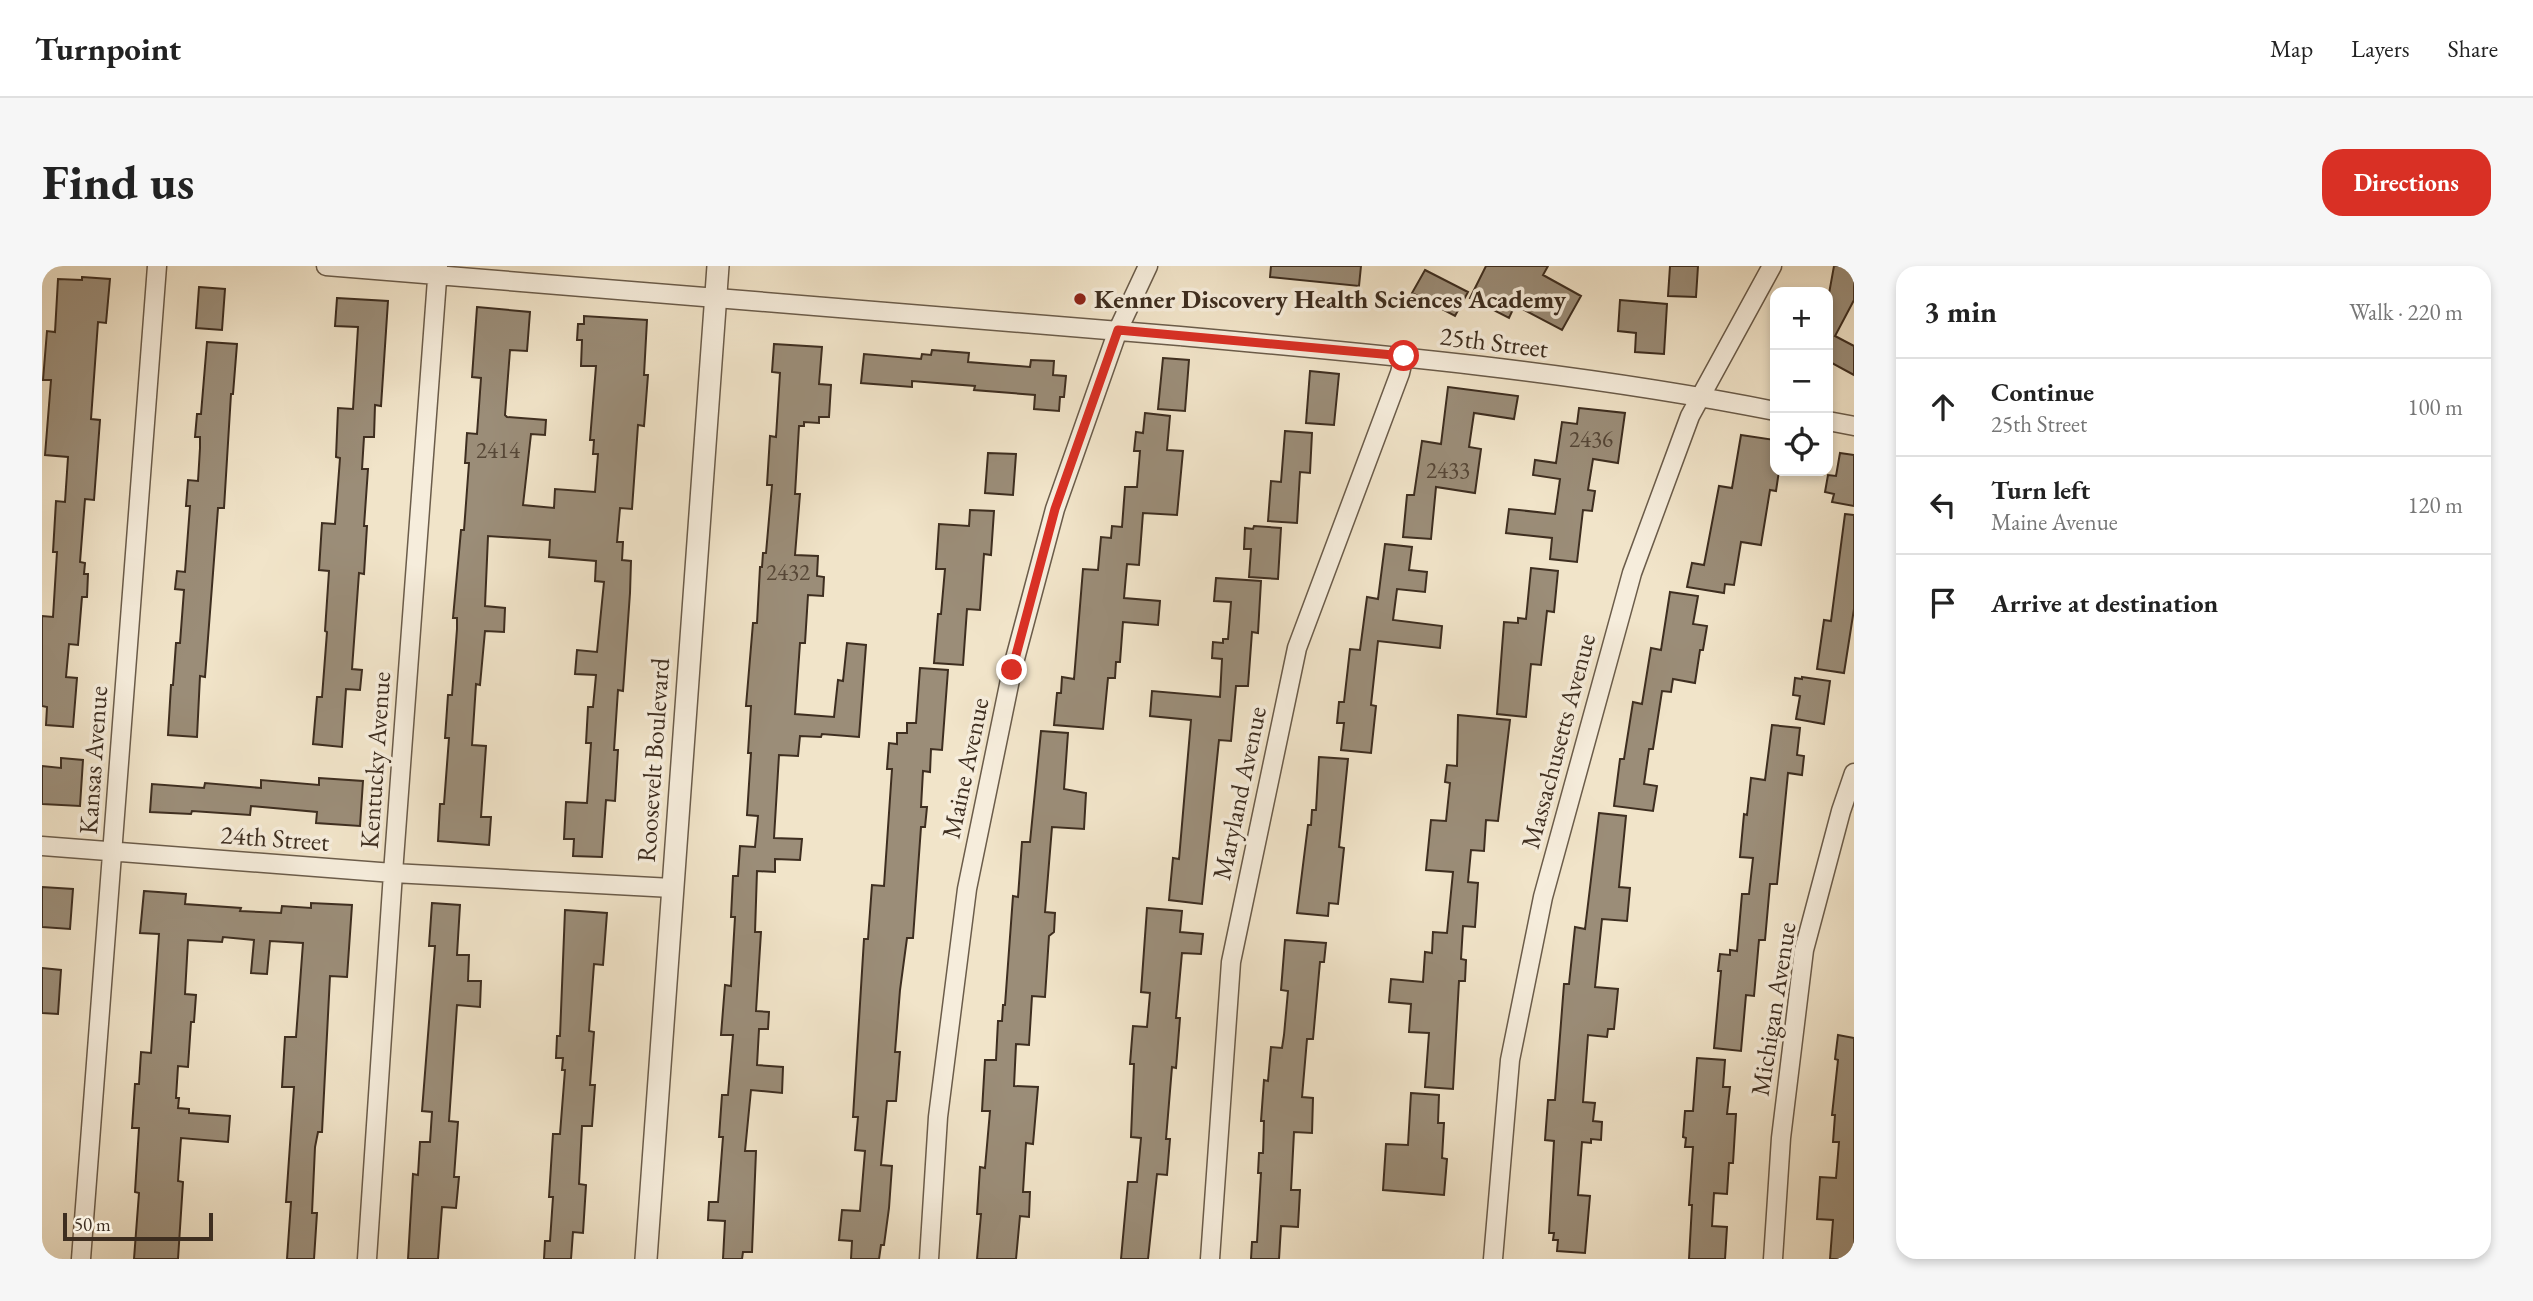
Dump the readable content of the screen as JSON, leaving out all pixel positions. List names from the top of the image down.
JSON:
{
  "streets": {
    "street": [
      "25th Street",
      "Massachusetts Avenue",
      "Kansas Avenue",
      "Kentucky Avenue",
      "Roosevelt Boulevard",
      "Maine Avenue",
      "Maryland Avenue",
      "24th Street",
      "Michigan Avenue"
    ]
  },
  "crossings": [
    ["25th Street", "Massachusetts Avenue"],
    ["25th Street", "Kentucky Avenue"],
    ["25th Street", "Roosevelt Boulevard"],
    ["25th Street", "Maine Avenue"],
    ["25th Street", "Maryland Avenue"],
    ["Kansas Avenue", "24th Street"],
    ["Kentucky Avenue", "24th Street"],
    ["Roosevelt Boulevard", "24th Street"]
  ],
  "places": ["Kenner Discovery Health Sciences Academy"],
  "house_numbers": [
    "2436",
    "2414",
    "2433",
    "2432"
  ],
  "scale_bar": "50 m",
  "page": {
    "header": "Turnpoint",
    "nav": ["Map", "Layers", "Share"],
    "buttons": "Directions",
    "title": "Find us",
    "heading": ["3 min", "Walk · 220 m"],
    "map_buttons": ["+", "−"],
    "list": [
      ["Continue", "25th Street", "100 m"],
      ["Turn left", "Maine Avenue", "120 m"],
      "Arrive at destination"
    ],
    "scale": "50 m"
  }
}
